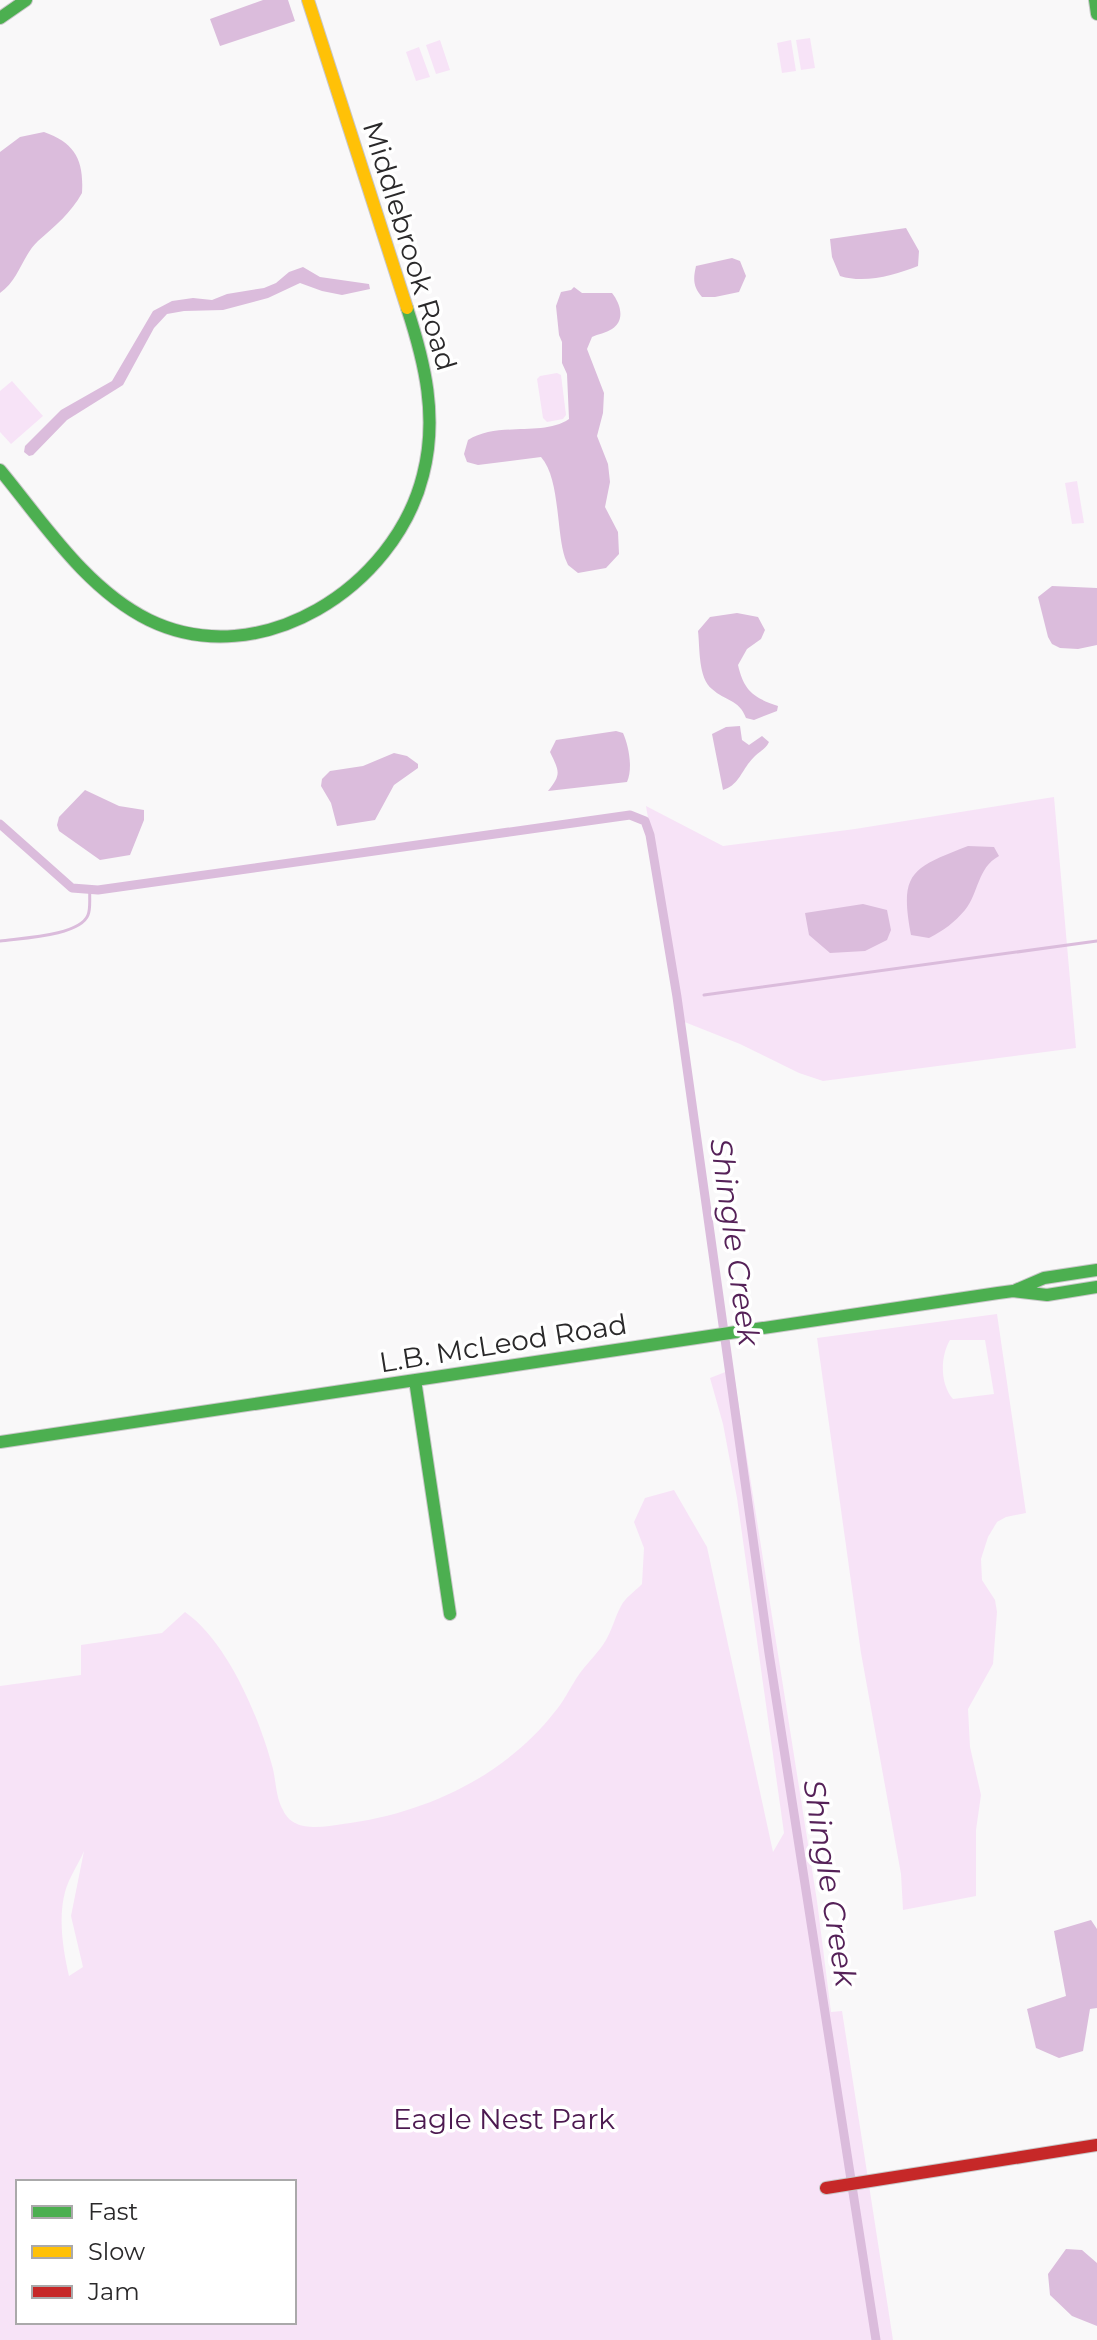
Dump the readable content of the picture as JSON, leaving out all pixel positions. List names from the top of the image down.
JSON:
{
  "streets": {
    "street": ["Middlebrook Road", "L.B. McLeod Road"]
  },
  "water": ["Shingle Creek"],
  "parks": ["Eagle Nest Park"],
  "legend": ["Fast", "Slow", "Jam"]
}
